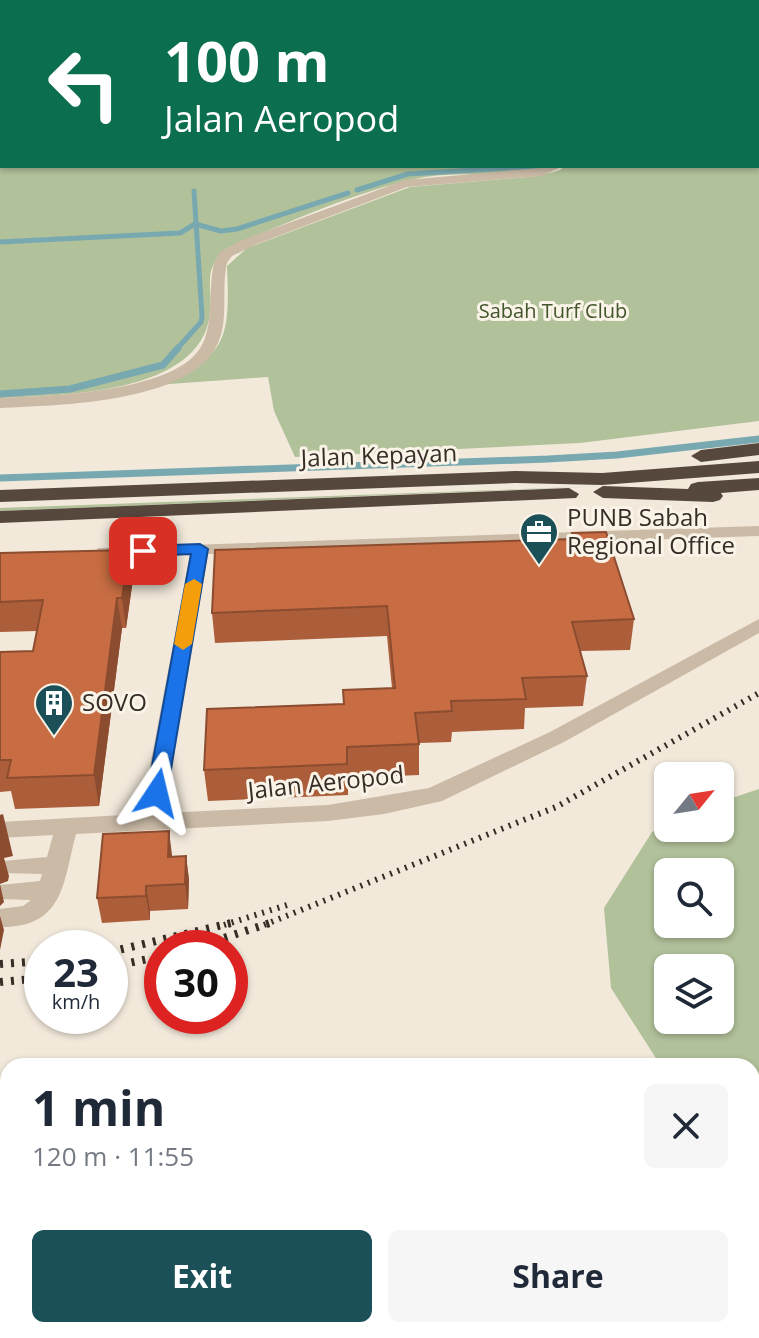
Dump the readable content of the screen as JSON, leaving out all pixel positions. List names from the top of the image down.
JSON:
{
  "streets": {
    "highway": ["Jalan Kepayan"],
    "street": ["Jalan Aeropod"]
  },
  "parks": ["Sabah Turf Club"],
  "places": {
    "office": ["PUNB Sabah Regional Office"],
    "building": ["SOVO"]
  },
  "north": "top right",
  "page": {
    "turn": ["100 m", "Jalan Aeropod"],
    "speed": "23 km/h",
    "limit": "30",
    "heading": ["1 min", "120 m · 11:55"],
    "buttons": ["Exit", "Share"]
  }
}
